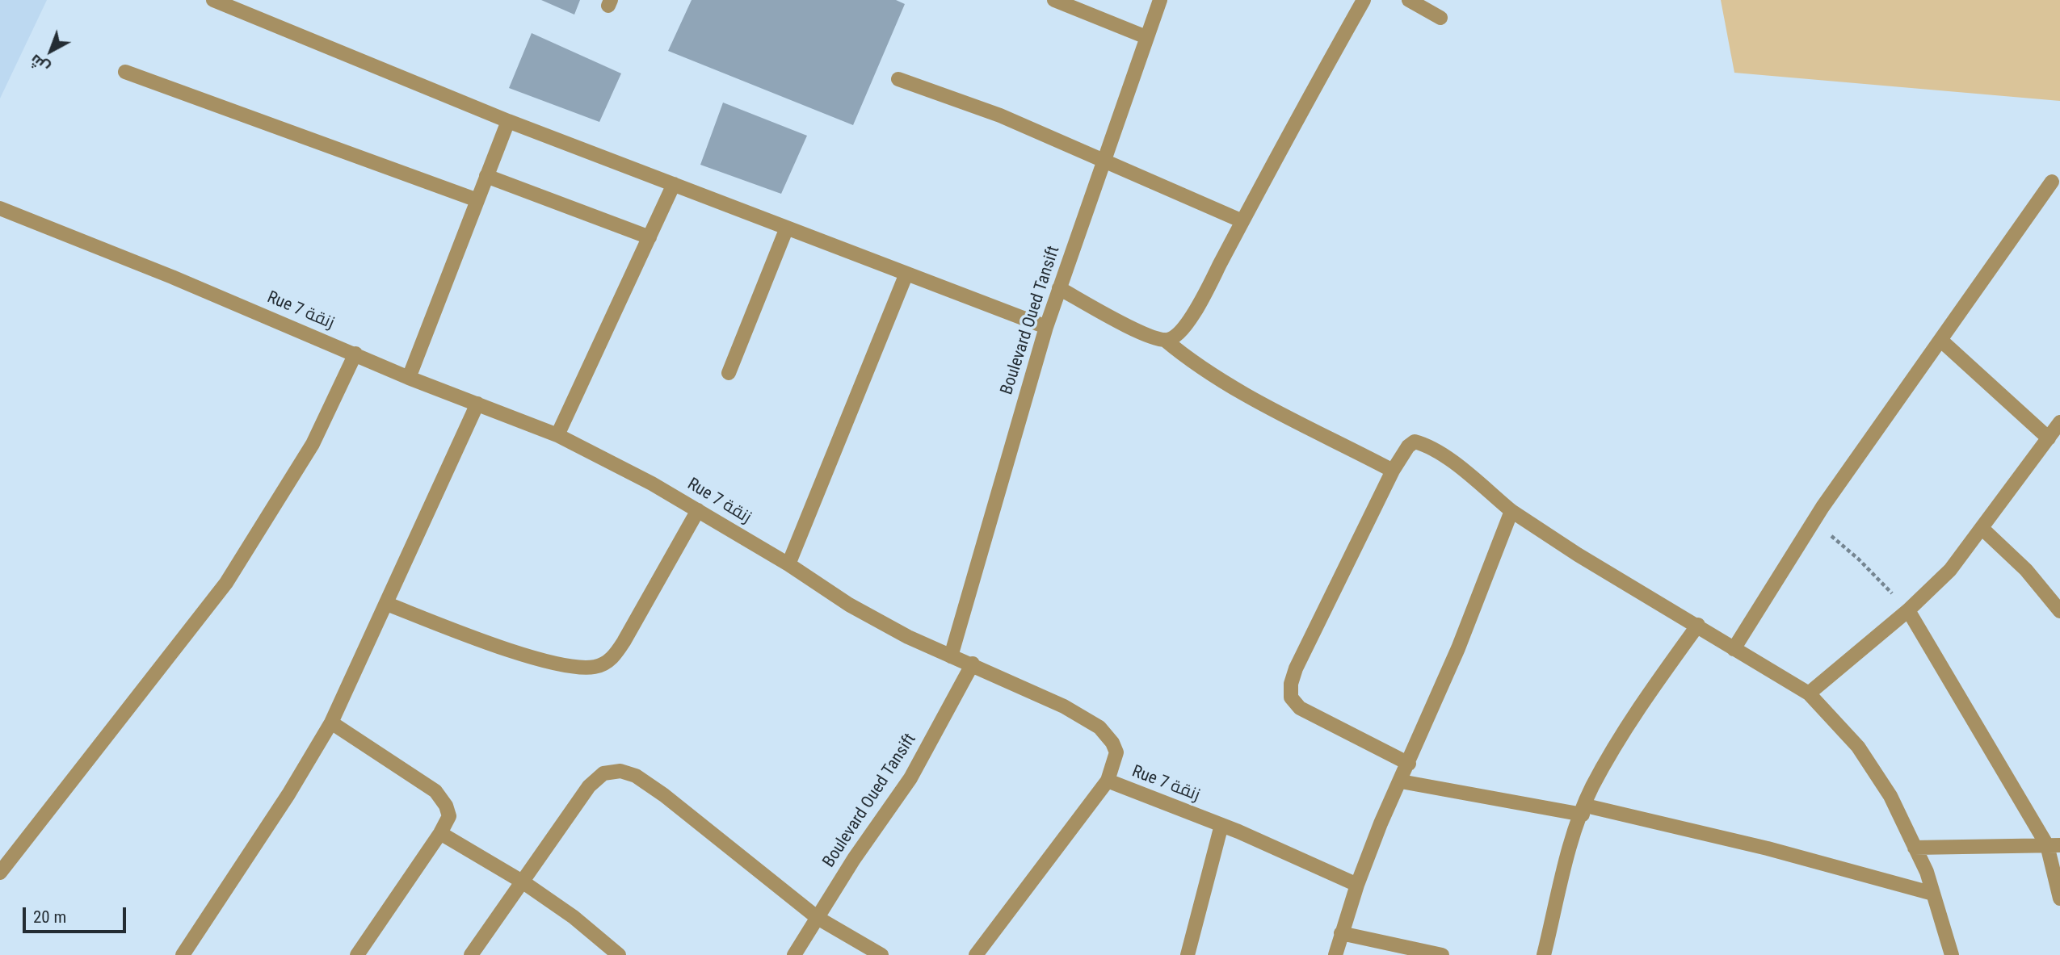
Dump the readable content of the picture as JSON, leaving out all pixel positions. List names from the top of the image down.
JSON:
{
  "streets": {
    "street": ["Rue 7 زنقة", "Boulevard Oued Tansift"]
  },
  "crossings": [
    ["Rue 7 زنقة", "Boulevard Oued Tansift"]
  ],
  "scale_bar": "20 m",
  "north": "bottom left"
}
